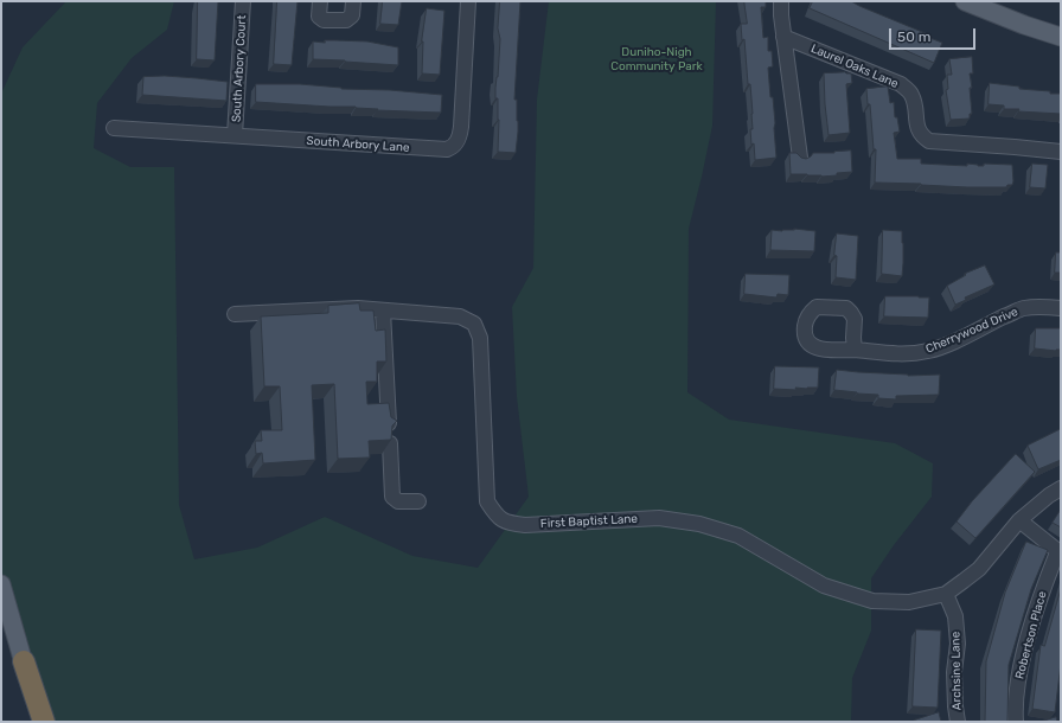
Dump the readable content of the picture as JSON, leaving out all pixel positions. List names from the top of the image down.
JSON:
{
  "streets": {
    "street": [
      "Laurel Oaks Lane",
      "South Arbory Court",
      "South Arbory Lane",
      "Cherrywood Drive",
      "First Baptist Lane",
      "Robertson Place",
      "Archsine Lane"
    ]
  },
  "crossings": [
    ["South Arbory Court", "South Arbory Lane"],
    ["First Baptist Lane", "Archsine Lane"]
  ],
  "parks": ["Duniho-Nigh Community Park"],
  "scale_bar": "50 m"
}
